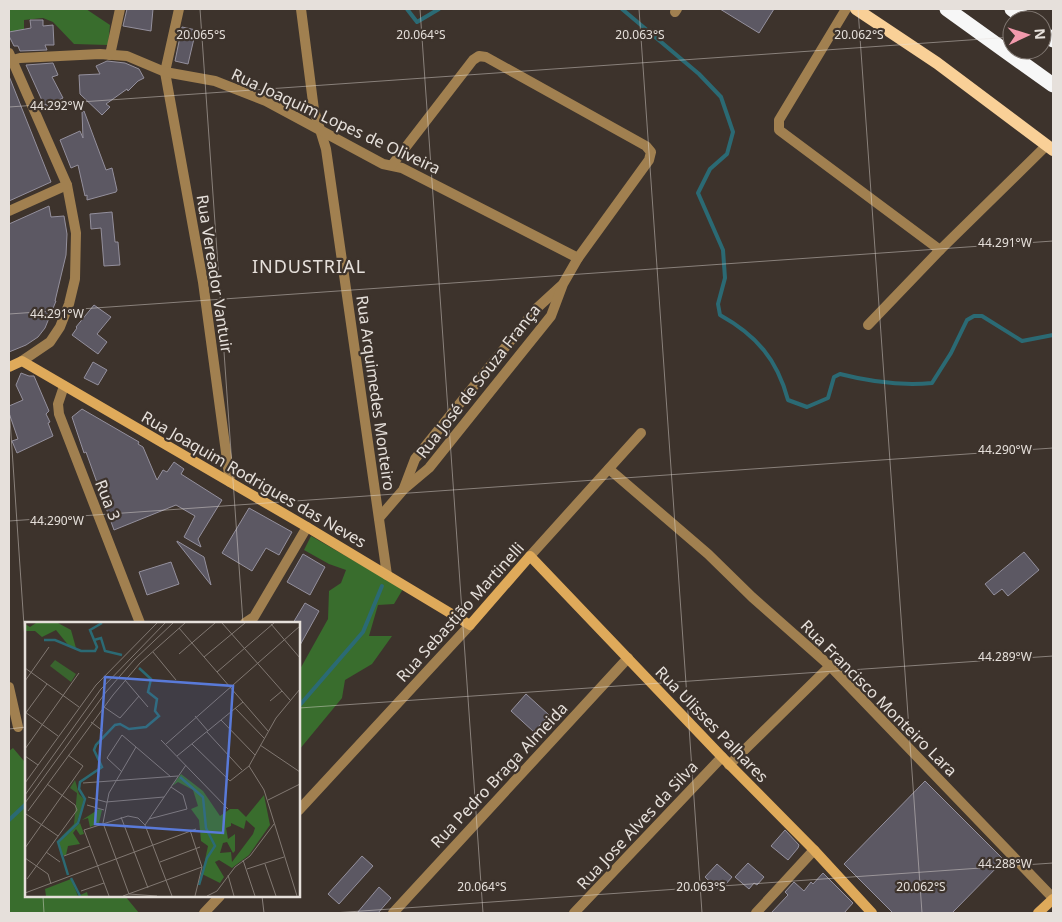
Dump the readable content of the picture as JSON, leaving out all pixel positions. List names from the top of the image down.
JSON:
{
  "streets": {
    "street": [
      "Rua Joaquim Lopes de Oliveira",
      "Rua Vereador Vantuir",
      "Rua José de Souza França",
      "Rua Arquimedes Monteiro",
      "Rua Joaquim Rodrigues das Neves",
      "Rua 3",
      "Rua Sebastião Martinelli",
      "Rua Francisco Monteiro Lara",
      "Rua Ulisses Palhares",
      "Rua Pedro Braga Almeida",
      "Rua Jose Alves da Silva"
    ]
  },
  "crossings": [
    ["Rua Joaquim Lopes de Oliveira", "Rua Vereador Vantuir"],
    ["Rua Joaquim Lopes de Oliveira", "Rua José de Souza França"],
    ["Rua Joaquim Lopes de Oliveira", "Rua Arquimedes Monteiro"],
    ["Rua Vereador Vantuir", "Rua Joaquim Rodrigues das Neves"],
    ["Rua José de Souza França", "Rua Arquimedes Monteiro"],
    ["Rua Arquimedes Monteiro", "Rua Joaquim Rodrigues das Neves"],
    ["Rua Joaquim Rodrigues das Neves", "Rua 3"],
    ["Rua Joaquim Rodrigues das Neves", "Rua Sebastião Martinelli"],
    ["Rua Sebastião Martinelli", "Rua Francisco Monteiro Lara"],
    ["Rua Sebastião Martinelli", "Rua Ulisses Palhares"],
    ["Rua Francisco Monteiro Lara", "Rua Jose Alves da Silva"],
    ["Rua Ulisses Palhares", "Rua Pedro Braga Almeida"],
    ["Rua Ulisses Palhares", "Rua Jose Alves da Silva"]
  ],
  "districts": ["INDUSTRIAL"],
  "north": "right",
  "coordinates": [
    "20.065°S",
    "20.064°S",
    "20.063°S",
    "20.062°S",
    "44.292°W",
    "44.291°W",
    "44.290°W",
    "44.289°W",
    "44.288°W"
  ]
}
